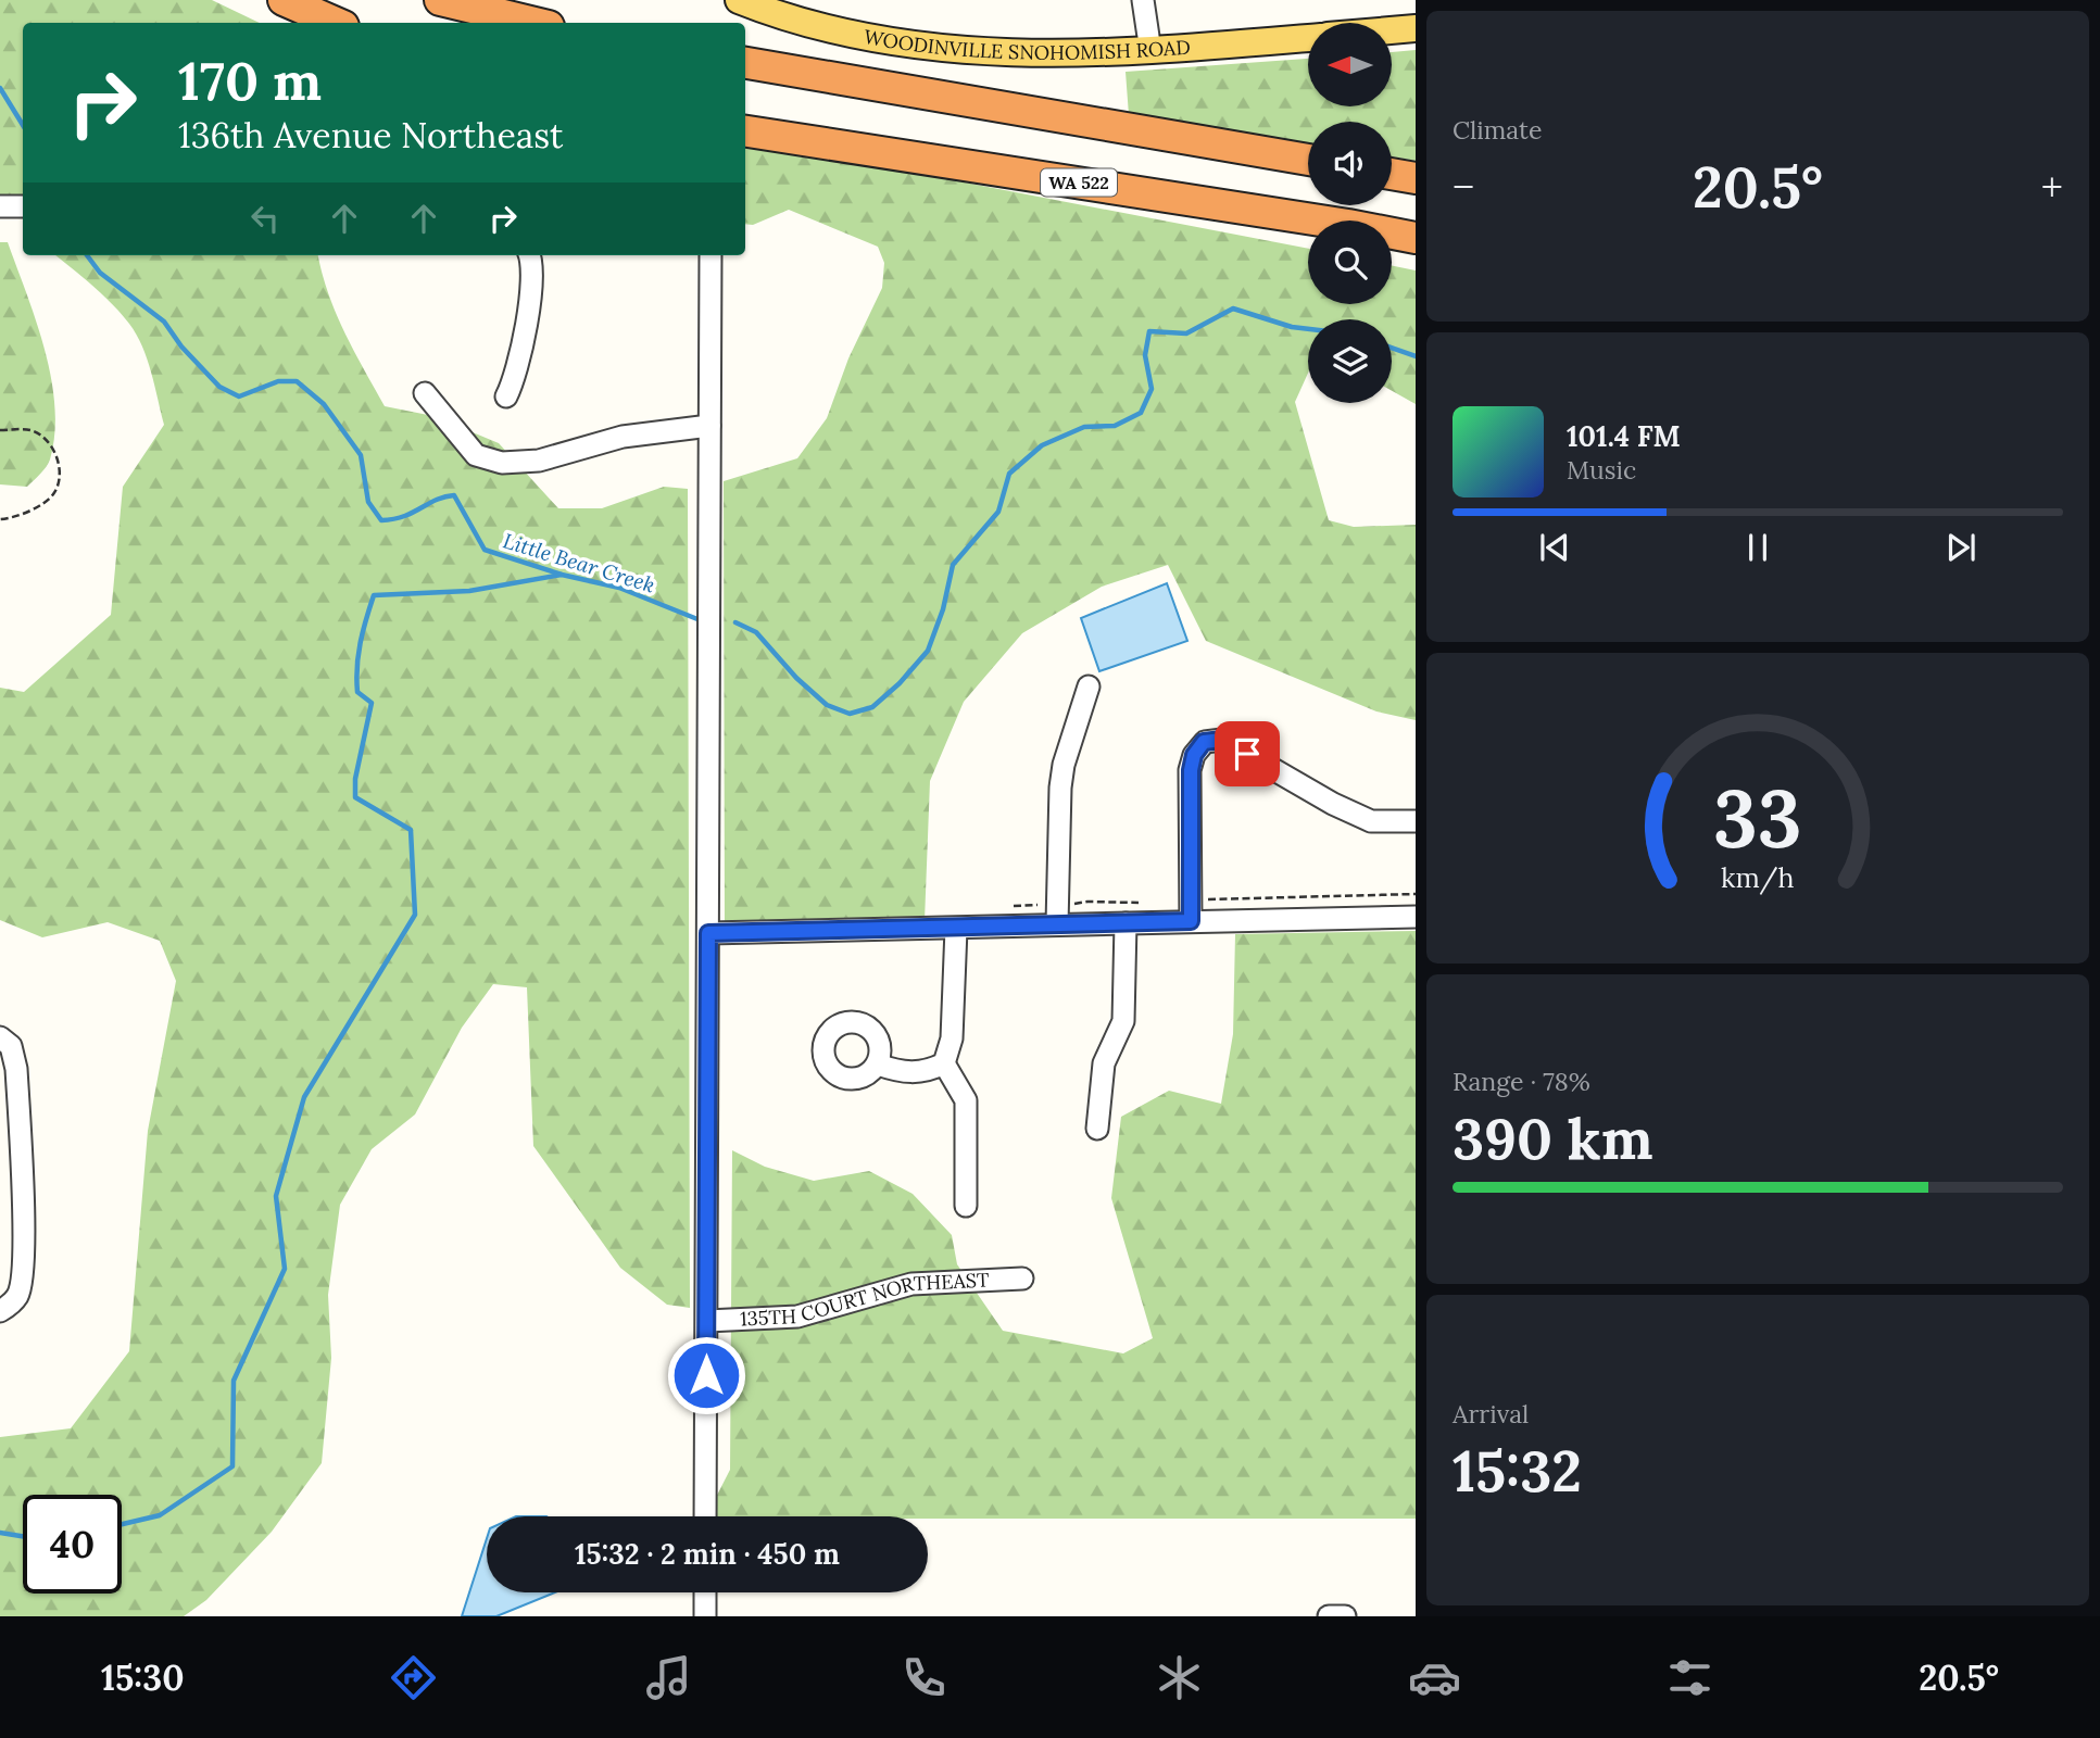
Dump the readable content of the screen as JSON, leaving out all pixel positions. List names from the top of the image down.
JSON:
{
  "streets": {
    "highway": ["WA 522"],
    "main road": ["WOODINVILLE SNOHOMISH ROAD"],
    "street": ["135TH COURT NORTHEAST"]
  },
  "water": ["Little Bear Creek"],
  "north": "left",
  "page": {
    "tile": [
      "Climate",
      ["Range · 78%", "390 km"],
      ["Arrival", "15:32"]
    ],
    "turn": ["170 m", "136th Avenue Northeast"],
    "heat": ["−", "20.5°", "+"],
    "song": ["101.4 FM", "Music"],
    "limit": "40",
    "trip": "15:32 · 2 min · 450 m",
    "tabs": ["15:30", "20.5°"],
    "gauge": ["33", "km/h"]
  }
}
